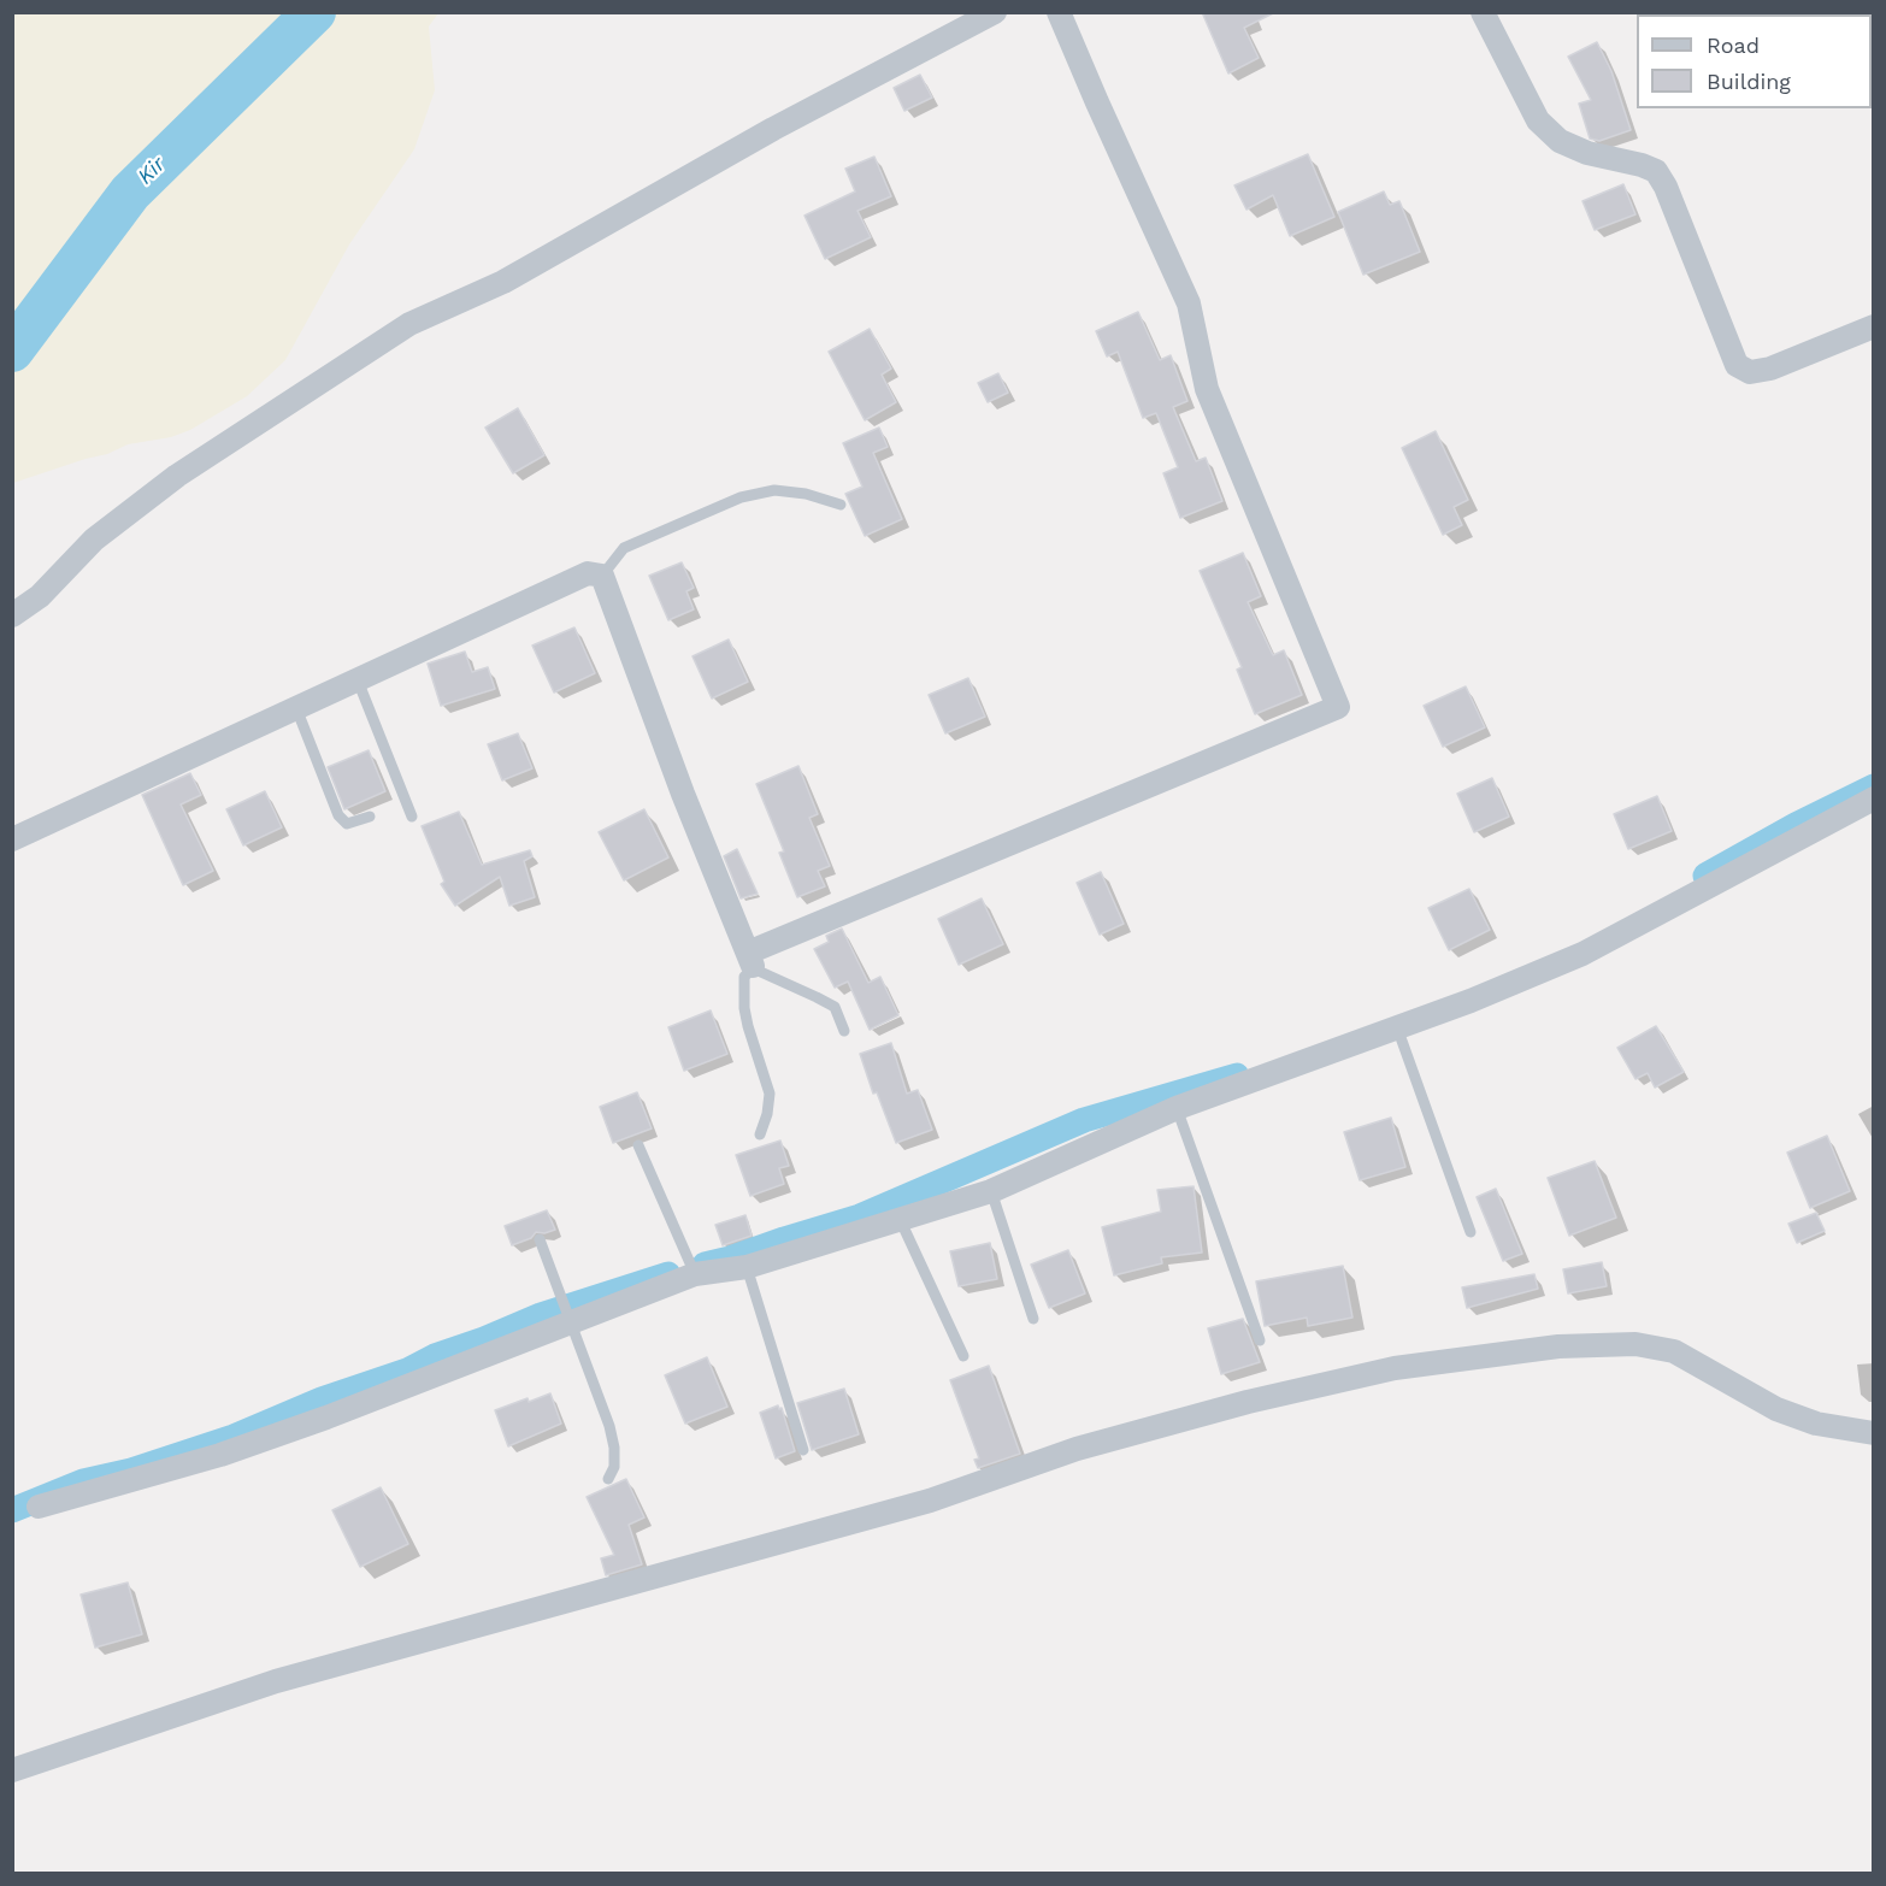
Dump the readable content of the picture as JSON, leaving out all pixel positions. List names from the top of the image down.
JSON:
{
  "water": ["Kir"],
  "legend": ["Road", "Building"]
}
